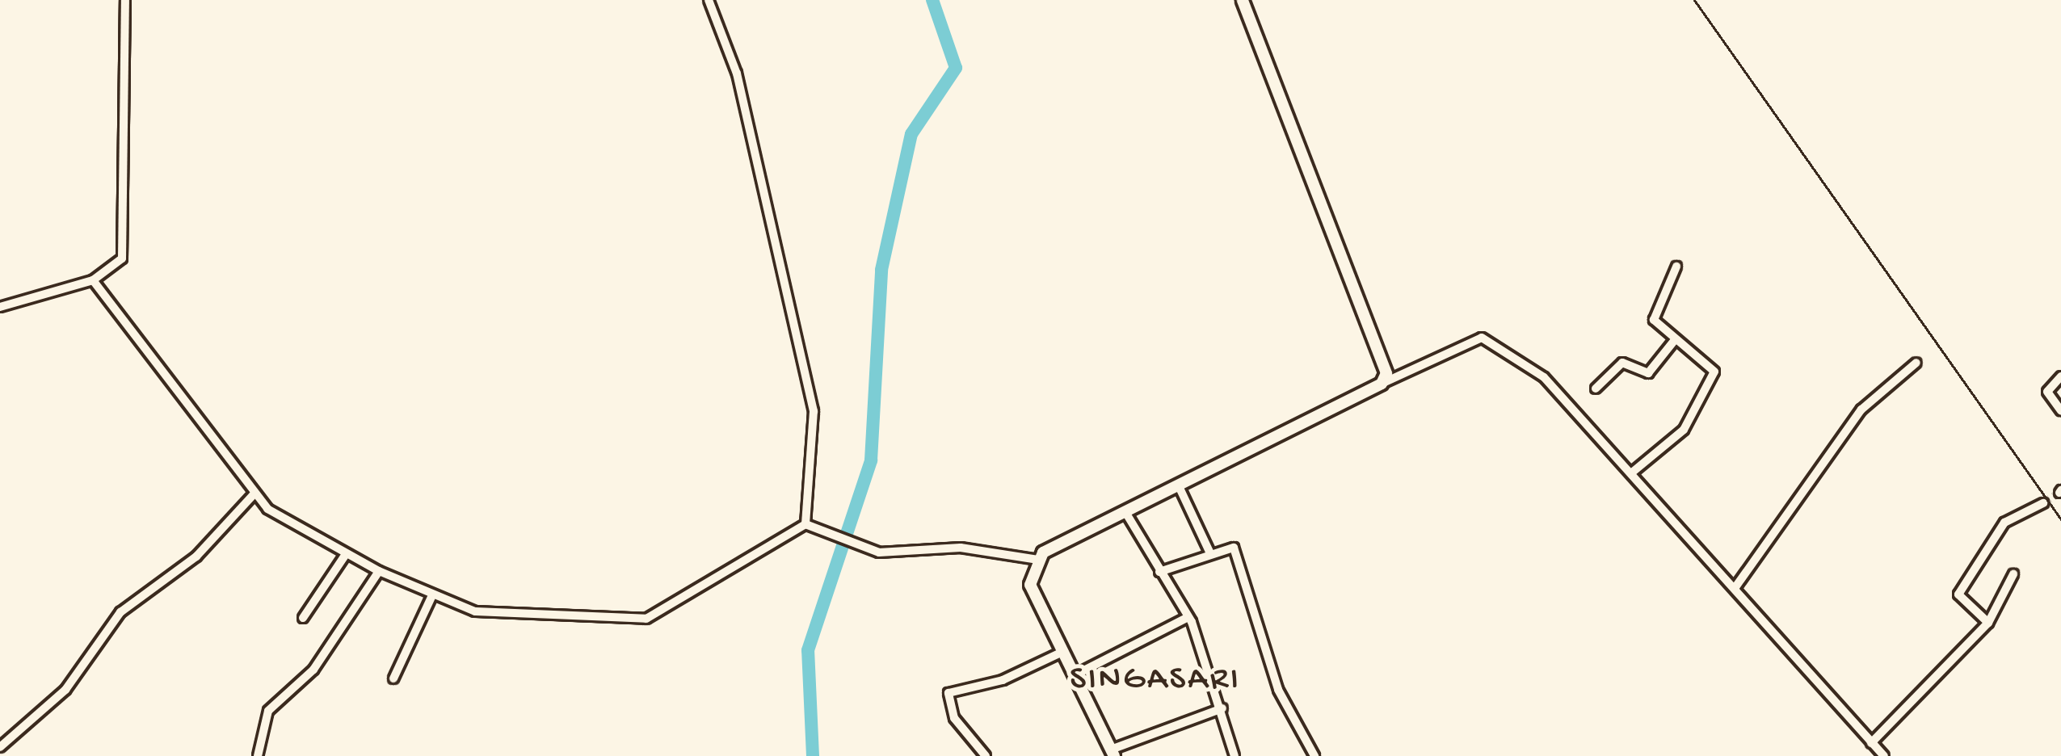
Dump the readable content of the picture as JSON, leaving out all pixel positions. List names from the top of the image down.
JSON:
{
  "districts": ["SINGASARI"]
}
